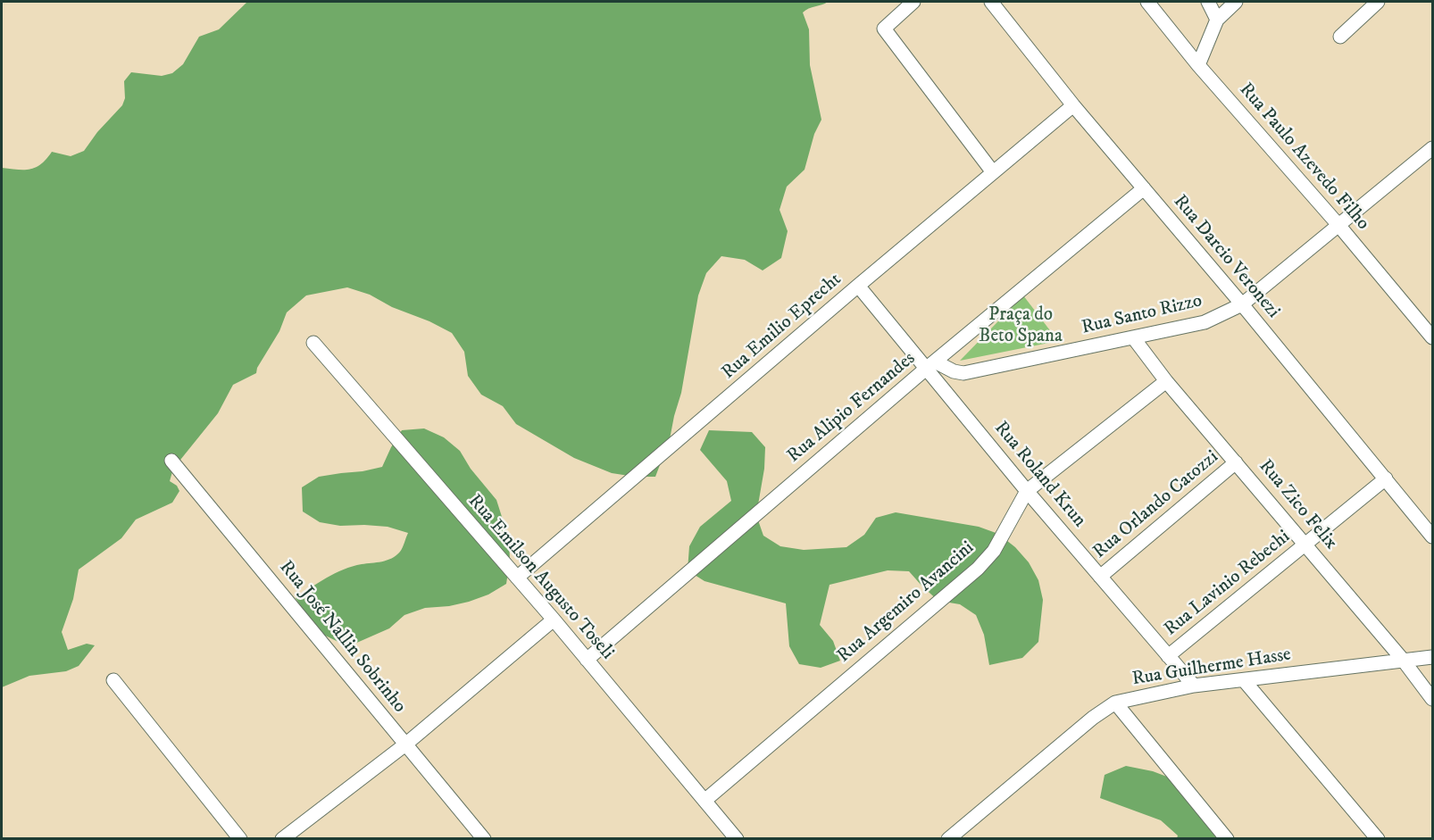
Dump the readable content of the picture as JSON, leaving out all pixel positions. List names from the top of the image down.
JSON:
{
  "streets": {
    "street": [
      "Rua Paulo Azevedo Filho",
      "Rua Darcio Veronezi",
      "Rua Santo Rizzo",
      "Rua Emilio Eprecht",
      "Rua Alipio Fernandes",
      "Rua Roland Krun",
      "Rua Orlando Catozzi",
      "Rua Zico Felix",
      "Rua Emilson Augusto Toseli",
      "Rua Lavinio Rebechi",
      "Rua Argemiro Avancini",
      "Rua José Nallin Sobrinho",
      "Rua Guilherme Hasse"
    ]
  },
  "crossings": [
    ["Rua Paulo Azevedo Filho", "Rua Santo Rizzo"],
    ["Rua Darcio Veronezi", "Rua Santo Rizzo"],
    ["Rua Darcio Veronezi", "Rua Emilio Eprecht"],
    ["Rua Darcio Veronezi", "Rua Alipio Fernandes"],
    ["Rua Darcio Veronezi", "Rua Lavinio Rebechi"],
    ["Rua Santo Rizzo", "Rua Alipio Fernandes"],
    ["Rua Santo Rizzo", "Rua Roland Krun"],
    ["Rua Santo Rizzo", "Rua Zico Felix"],
    ["Rua Emilio Eprecht", "Rua Roland Krun"],
    ["Rua Emilio Eprecht", "Rua Emilson Augusto Toseli"],
    ["Rua Alipio Fernandes", "Rua Roland Krun"],
    ["Rua Alipio Fernandes", "Rua Emilson Augusto Toseli"],
    ["Rua Roland Krun", "Rua Orlando Catozzi"],
    ["Rua Roland Krun", "Rua Lavinio Rebechi"],
    ["Rua Roland Krun", "Rua Argemiro Avancini"],
    ["Rua Roland Krun", "Rua Guilherme Hasse"],
    ["Rua Orlando Catozzi", "Rua Zico Felix"],
    ["Rua Zico Felix", "Rua Lavinio Rebechi"],
    ["Rua Zico Felix", "Rua Argemiro Avancini"],
    ["Rua Zico Felix", "Rua Guilherme Hasse"],
    ["Rua Emilson Augusto Toseli", "Rua Argemiro Avancini"]
  ],
  "parks": ["Praça do Beto Spana"]
}
